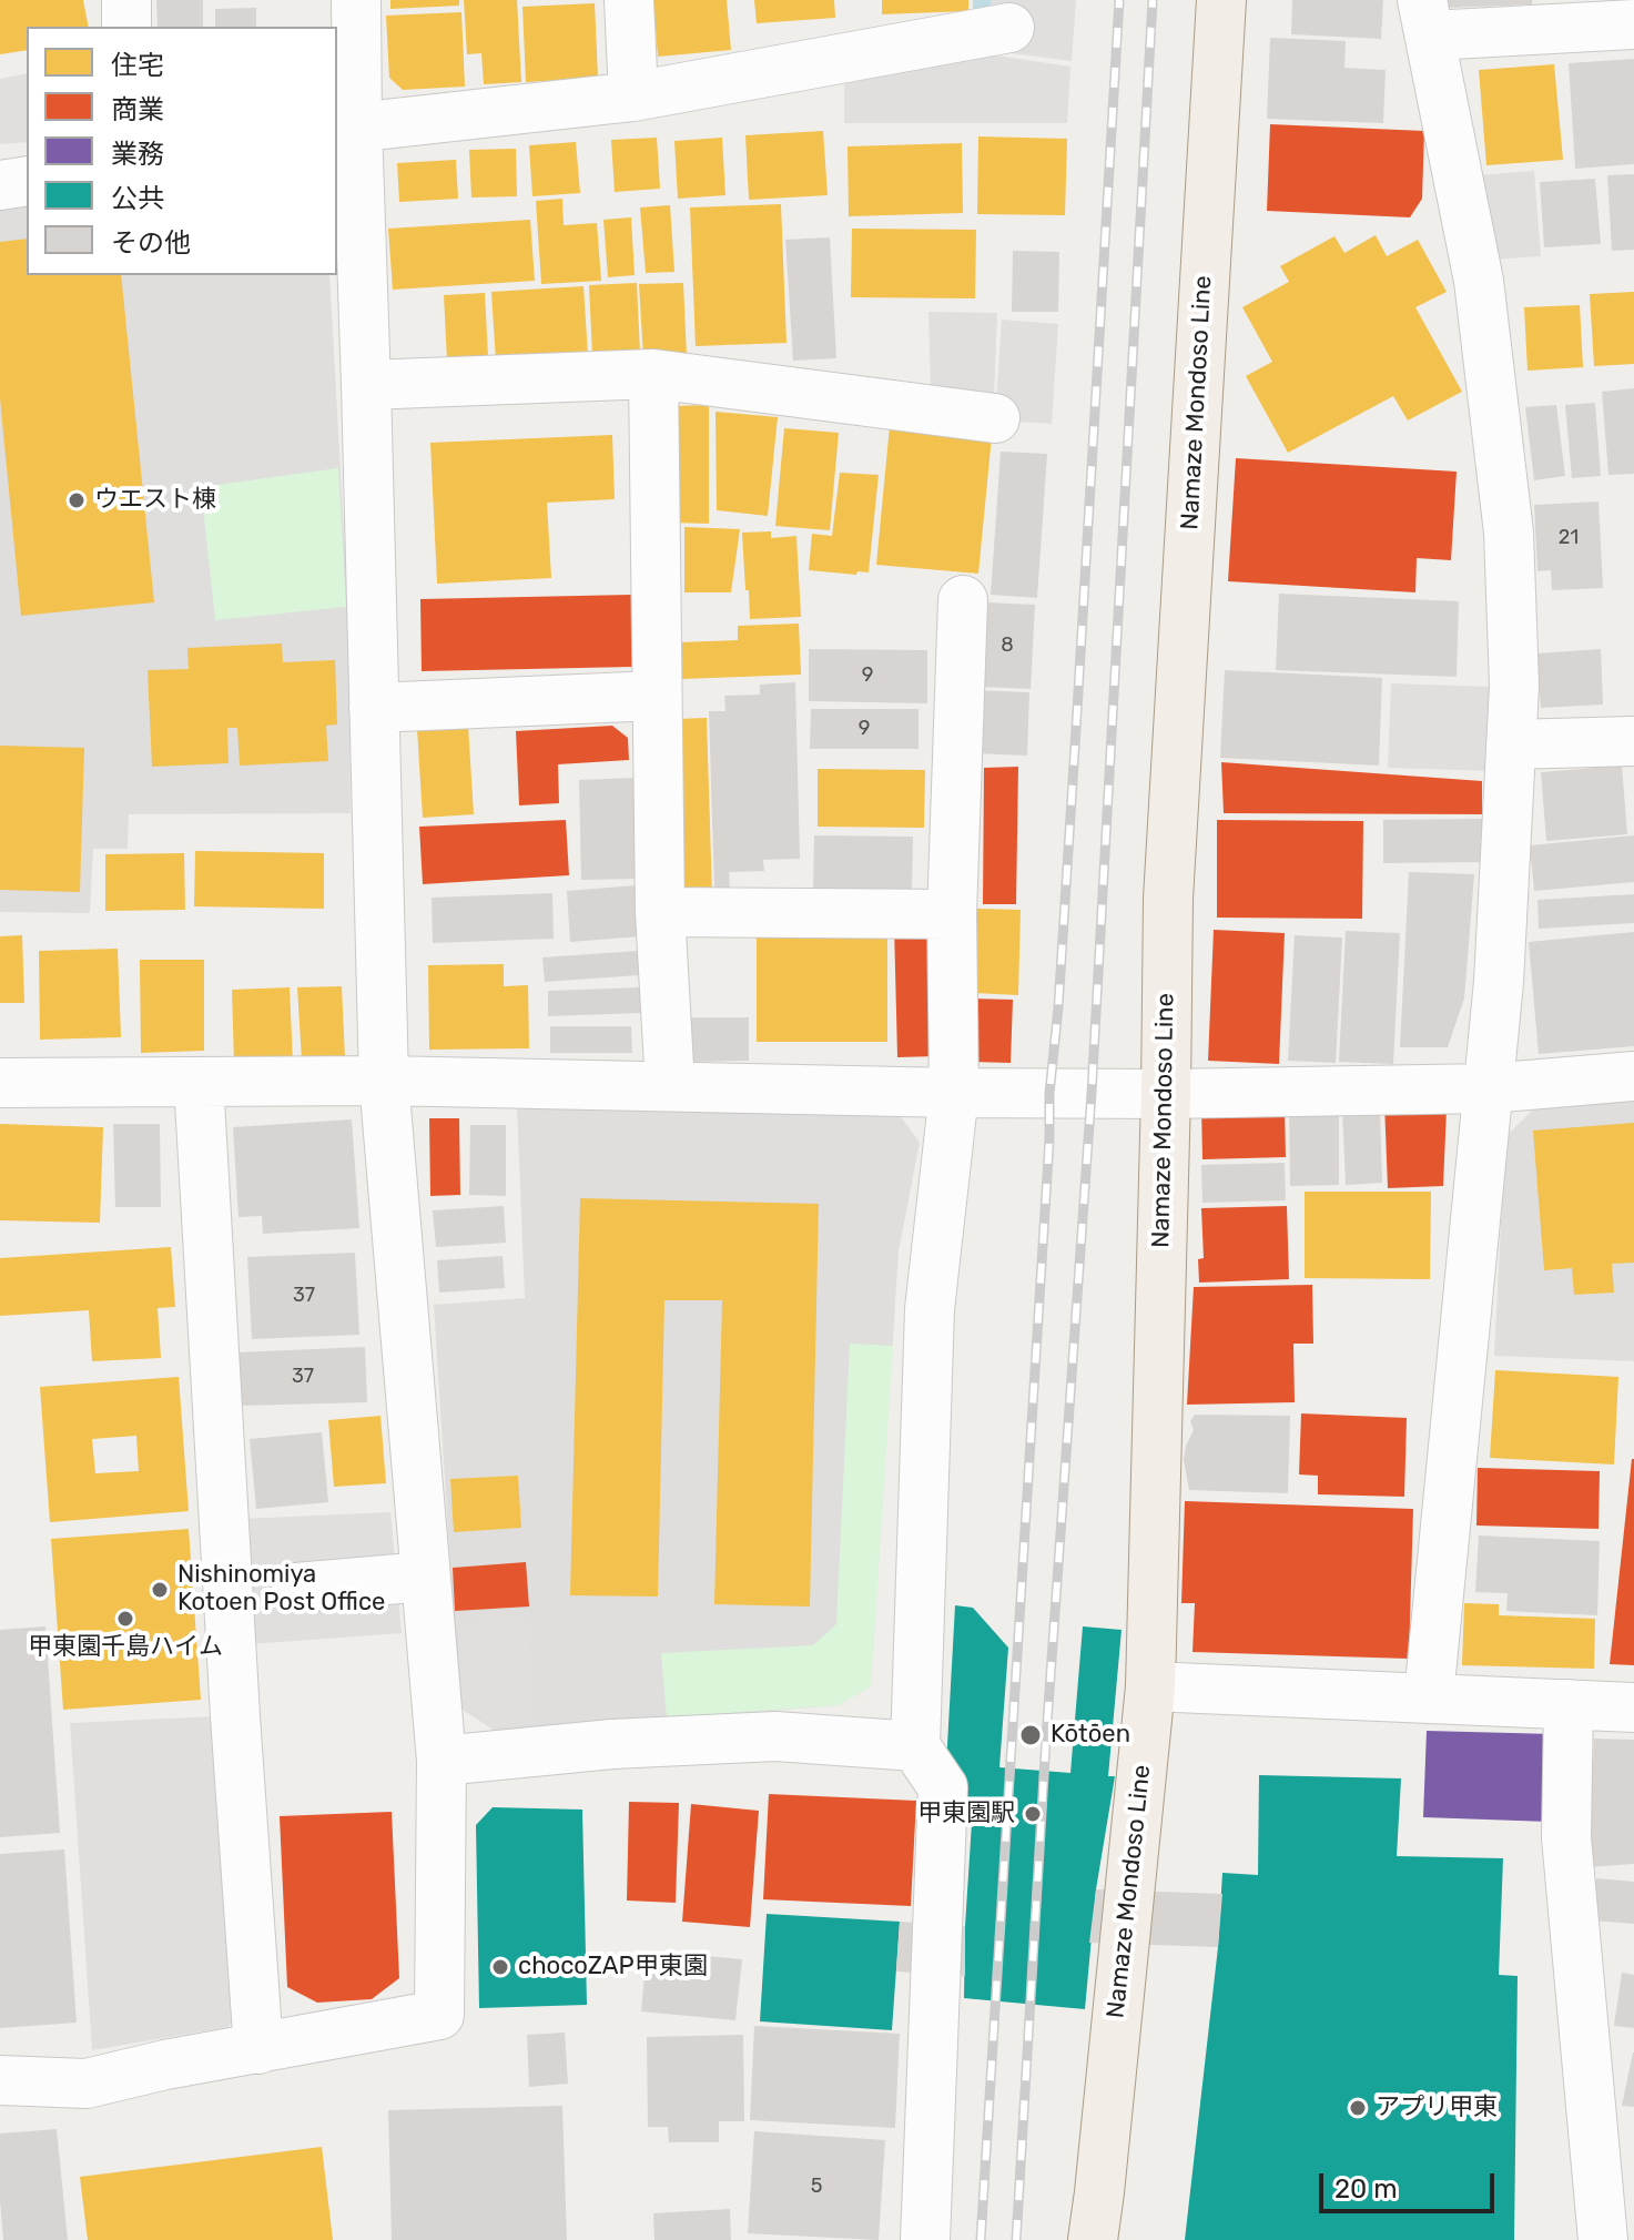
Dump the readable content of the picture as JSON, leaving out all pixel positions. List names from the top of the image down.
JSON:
{
  "streets": {
    "main road": ["Namaze Mondoso Line"]
  },
  "places": [
    "ウエスト棟",
    "Nishinomiya Kotoen Post Office",
    "甲東園千島ハイム",
    "Kōtōen",
    "甲東園駅",
    "chocoZAP甲東園",
    "アプリ甲東"
  ],
  "house_numbers": [
    "21",
    "8",
    "9",
    "9",
    "37",
    "37",
    "5"
  ],
  "legend": [
    "住宅",
    "商業",
    "業務",
    "公共",
    "その他"
  ],
  "scale_bar": "20 m"
}
